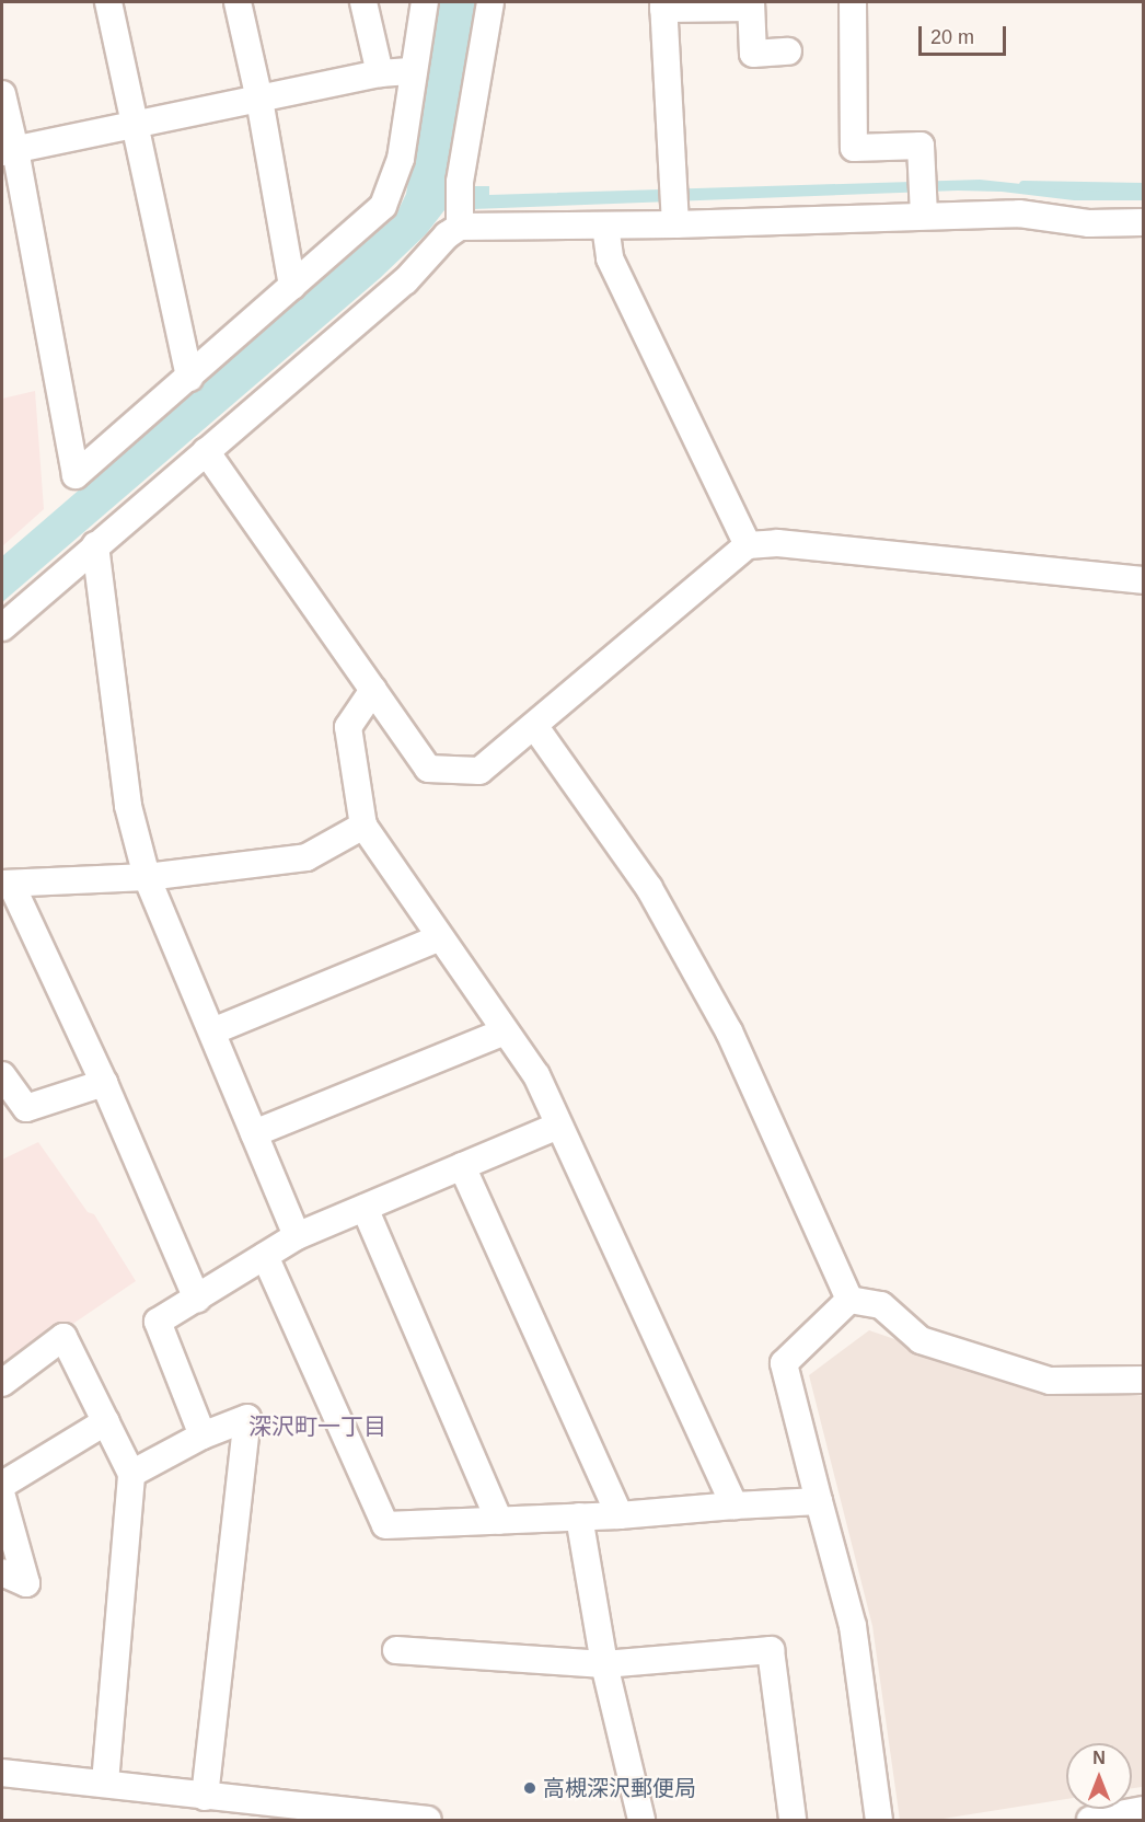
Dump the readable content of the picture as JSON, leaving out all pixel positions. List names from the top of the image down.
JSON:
{
  "districts": ["深沢町一丁目"],
  "places": ["高槻深沢郵便局"],
  "scale_bar": "20 m",
  "north": "top"
}
